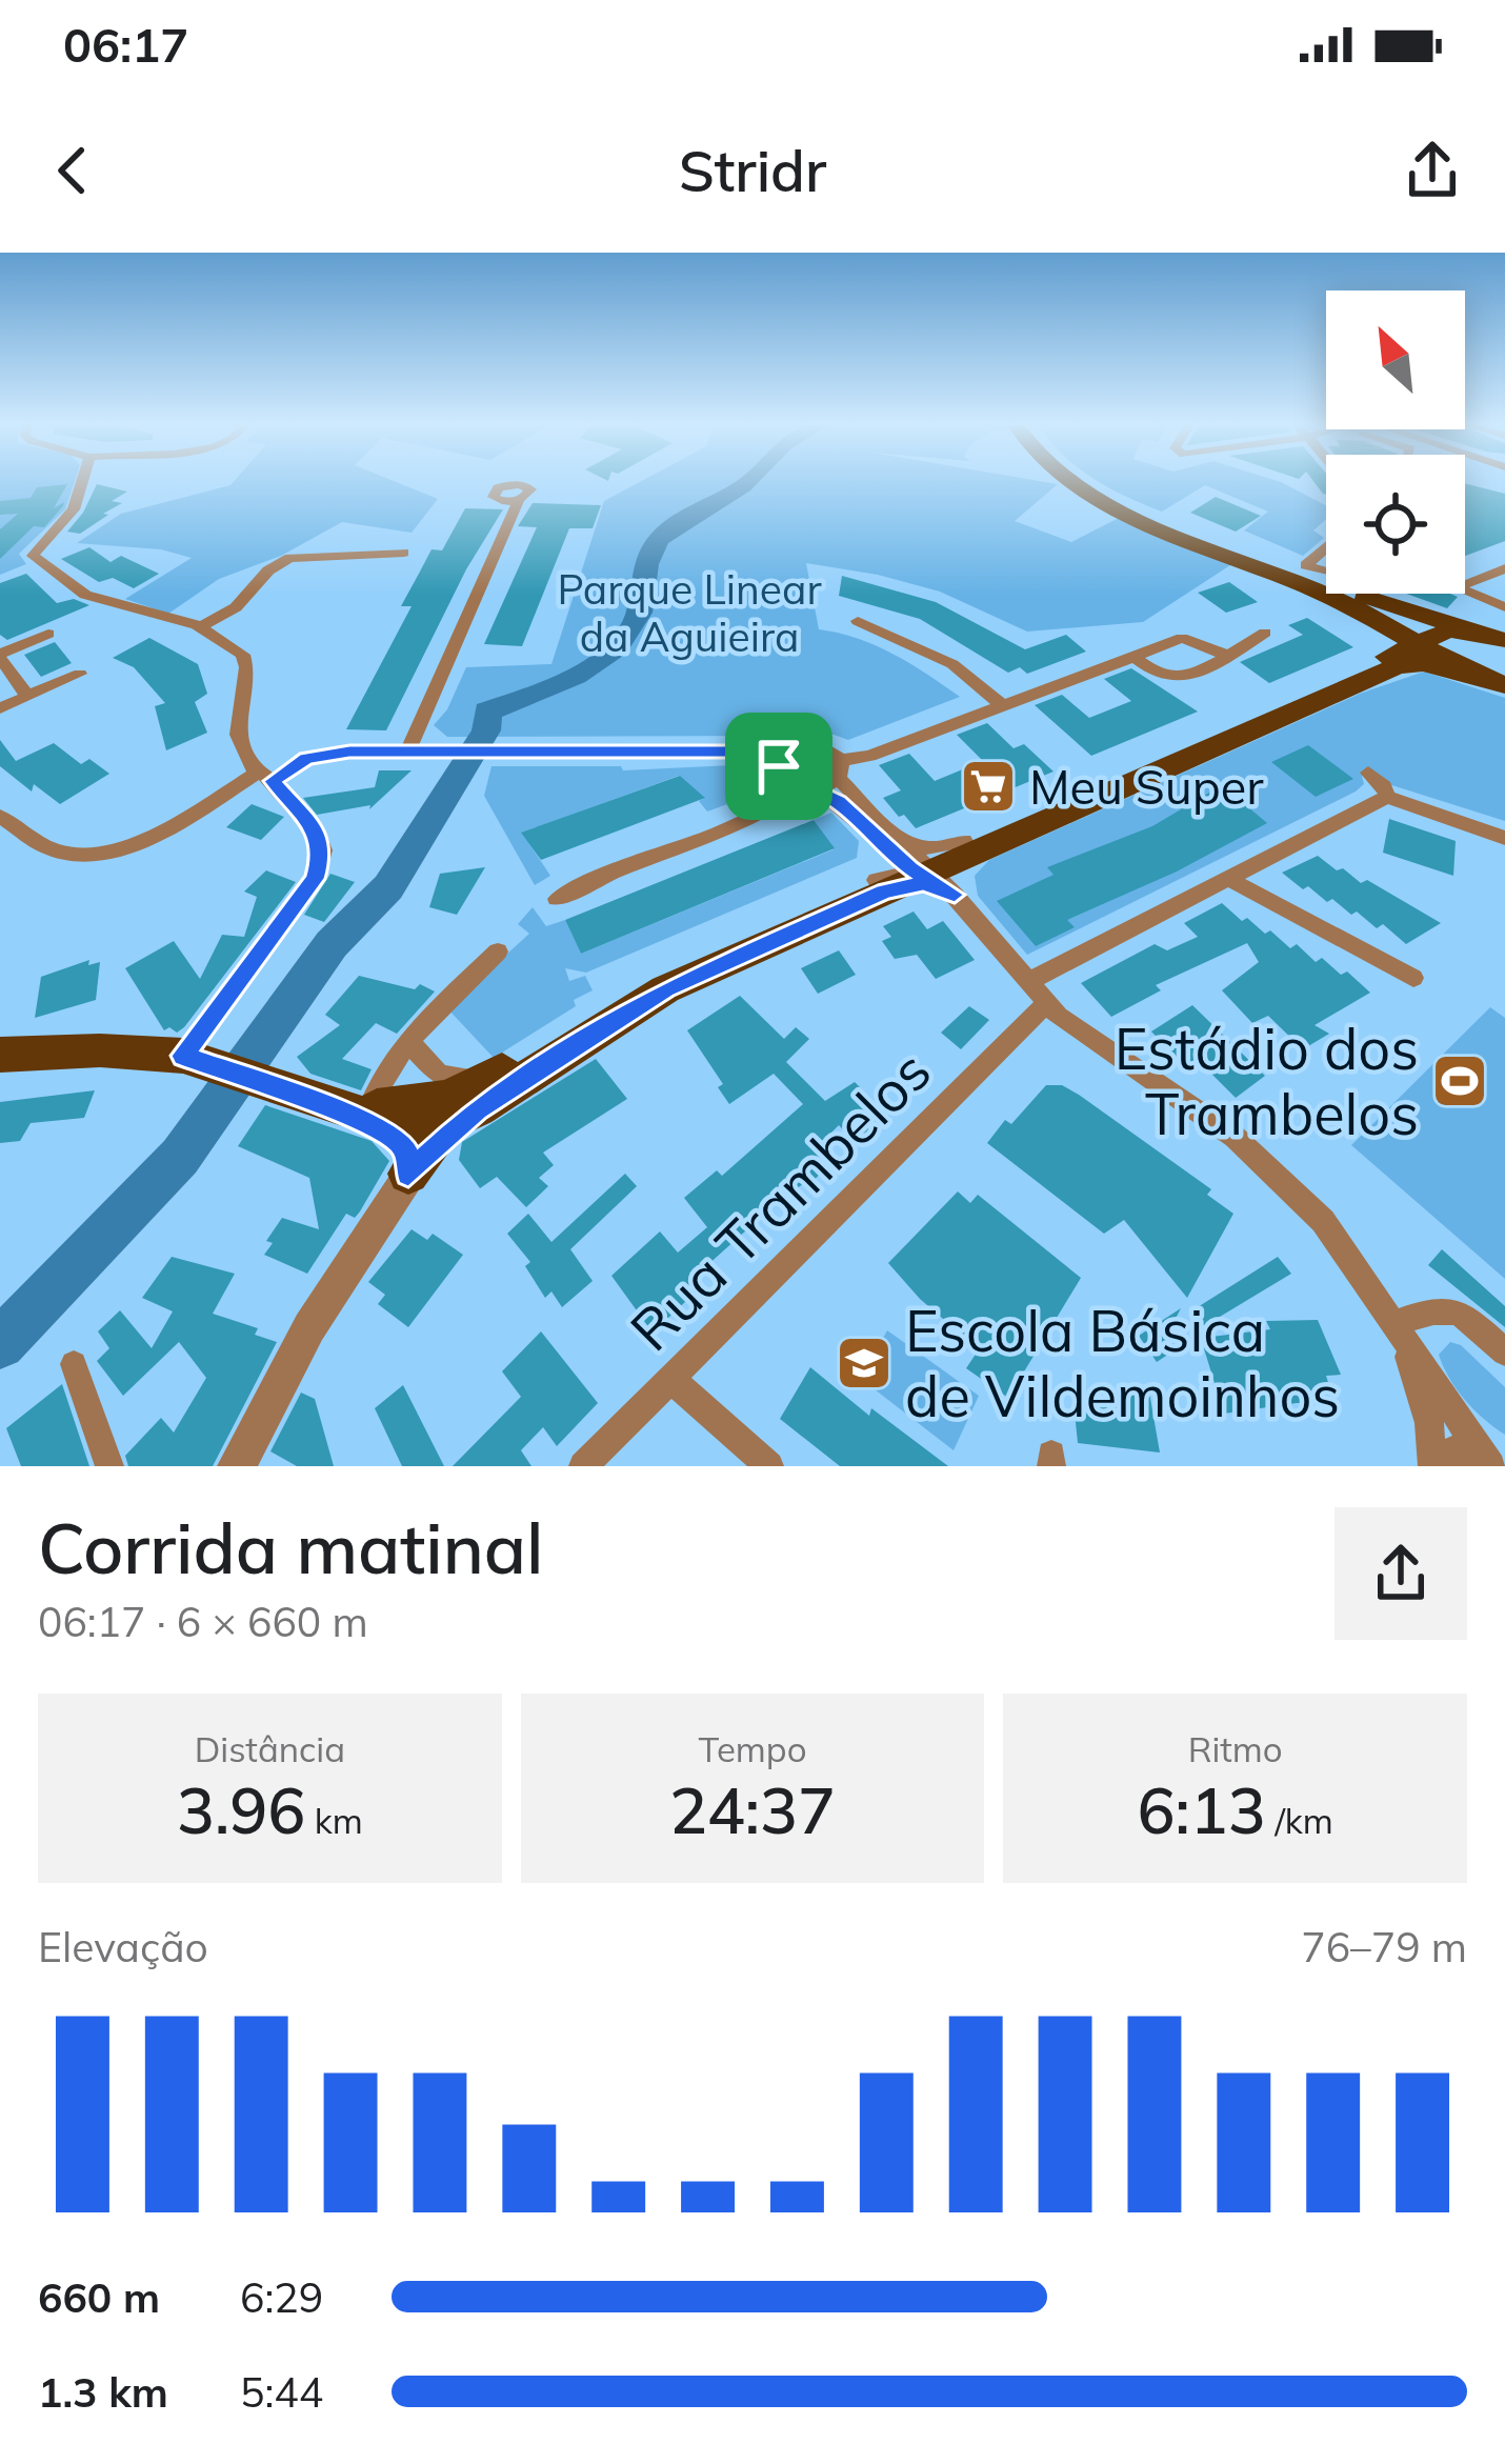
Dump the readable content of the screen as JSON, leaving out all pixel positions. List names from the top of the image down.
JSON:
{
  "streets": {
    "street": ["Rua Trambelos"]
  },
  "parks": ["Parque Linear da Aguieira"],
  "places": {
    "supermarket": ["Meu Super"],
    "sports": ["Estádio dos Trambelos"],
    "school or university": ["Escola Básica de Vildemoinhos"]
  },
  "north": "top left",
  "page": {
    "status": "06:17",
    "header": "Stridr",
    "heading": ["Corrida matinal", "06:17 · 6 × 660 m"],
    "stats": [
      ["Distância", "3.96 km"],
      ["Tempo", "24:37"],
      ["Ritmo", "6:13 /km"]
    ],
    "chart": ["Elevação", "76–79 m"],
    "list": [
      {
        "name": "660 m",
        "note": "6:29"
      },
      {
        "name": "1.3 km",
        "note": "5:44"
      }
    ]
  }
}
